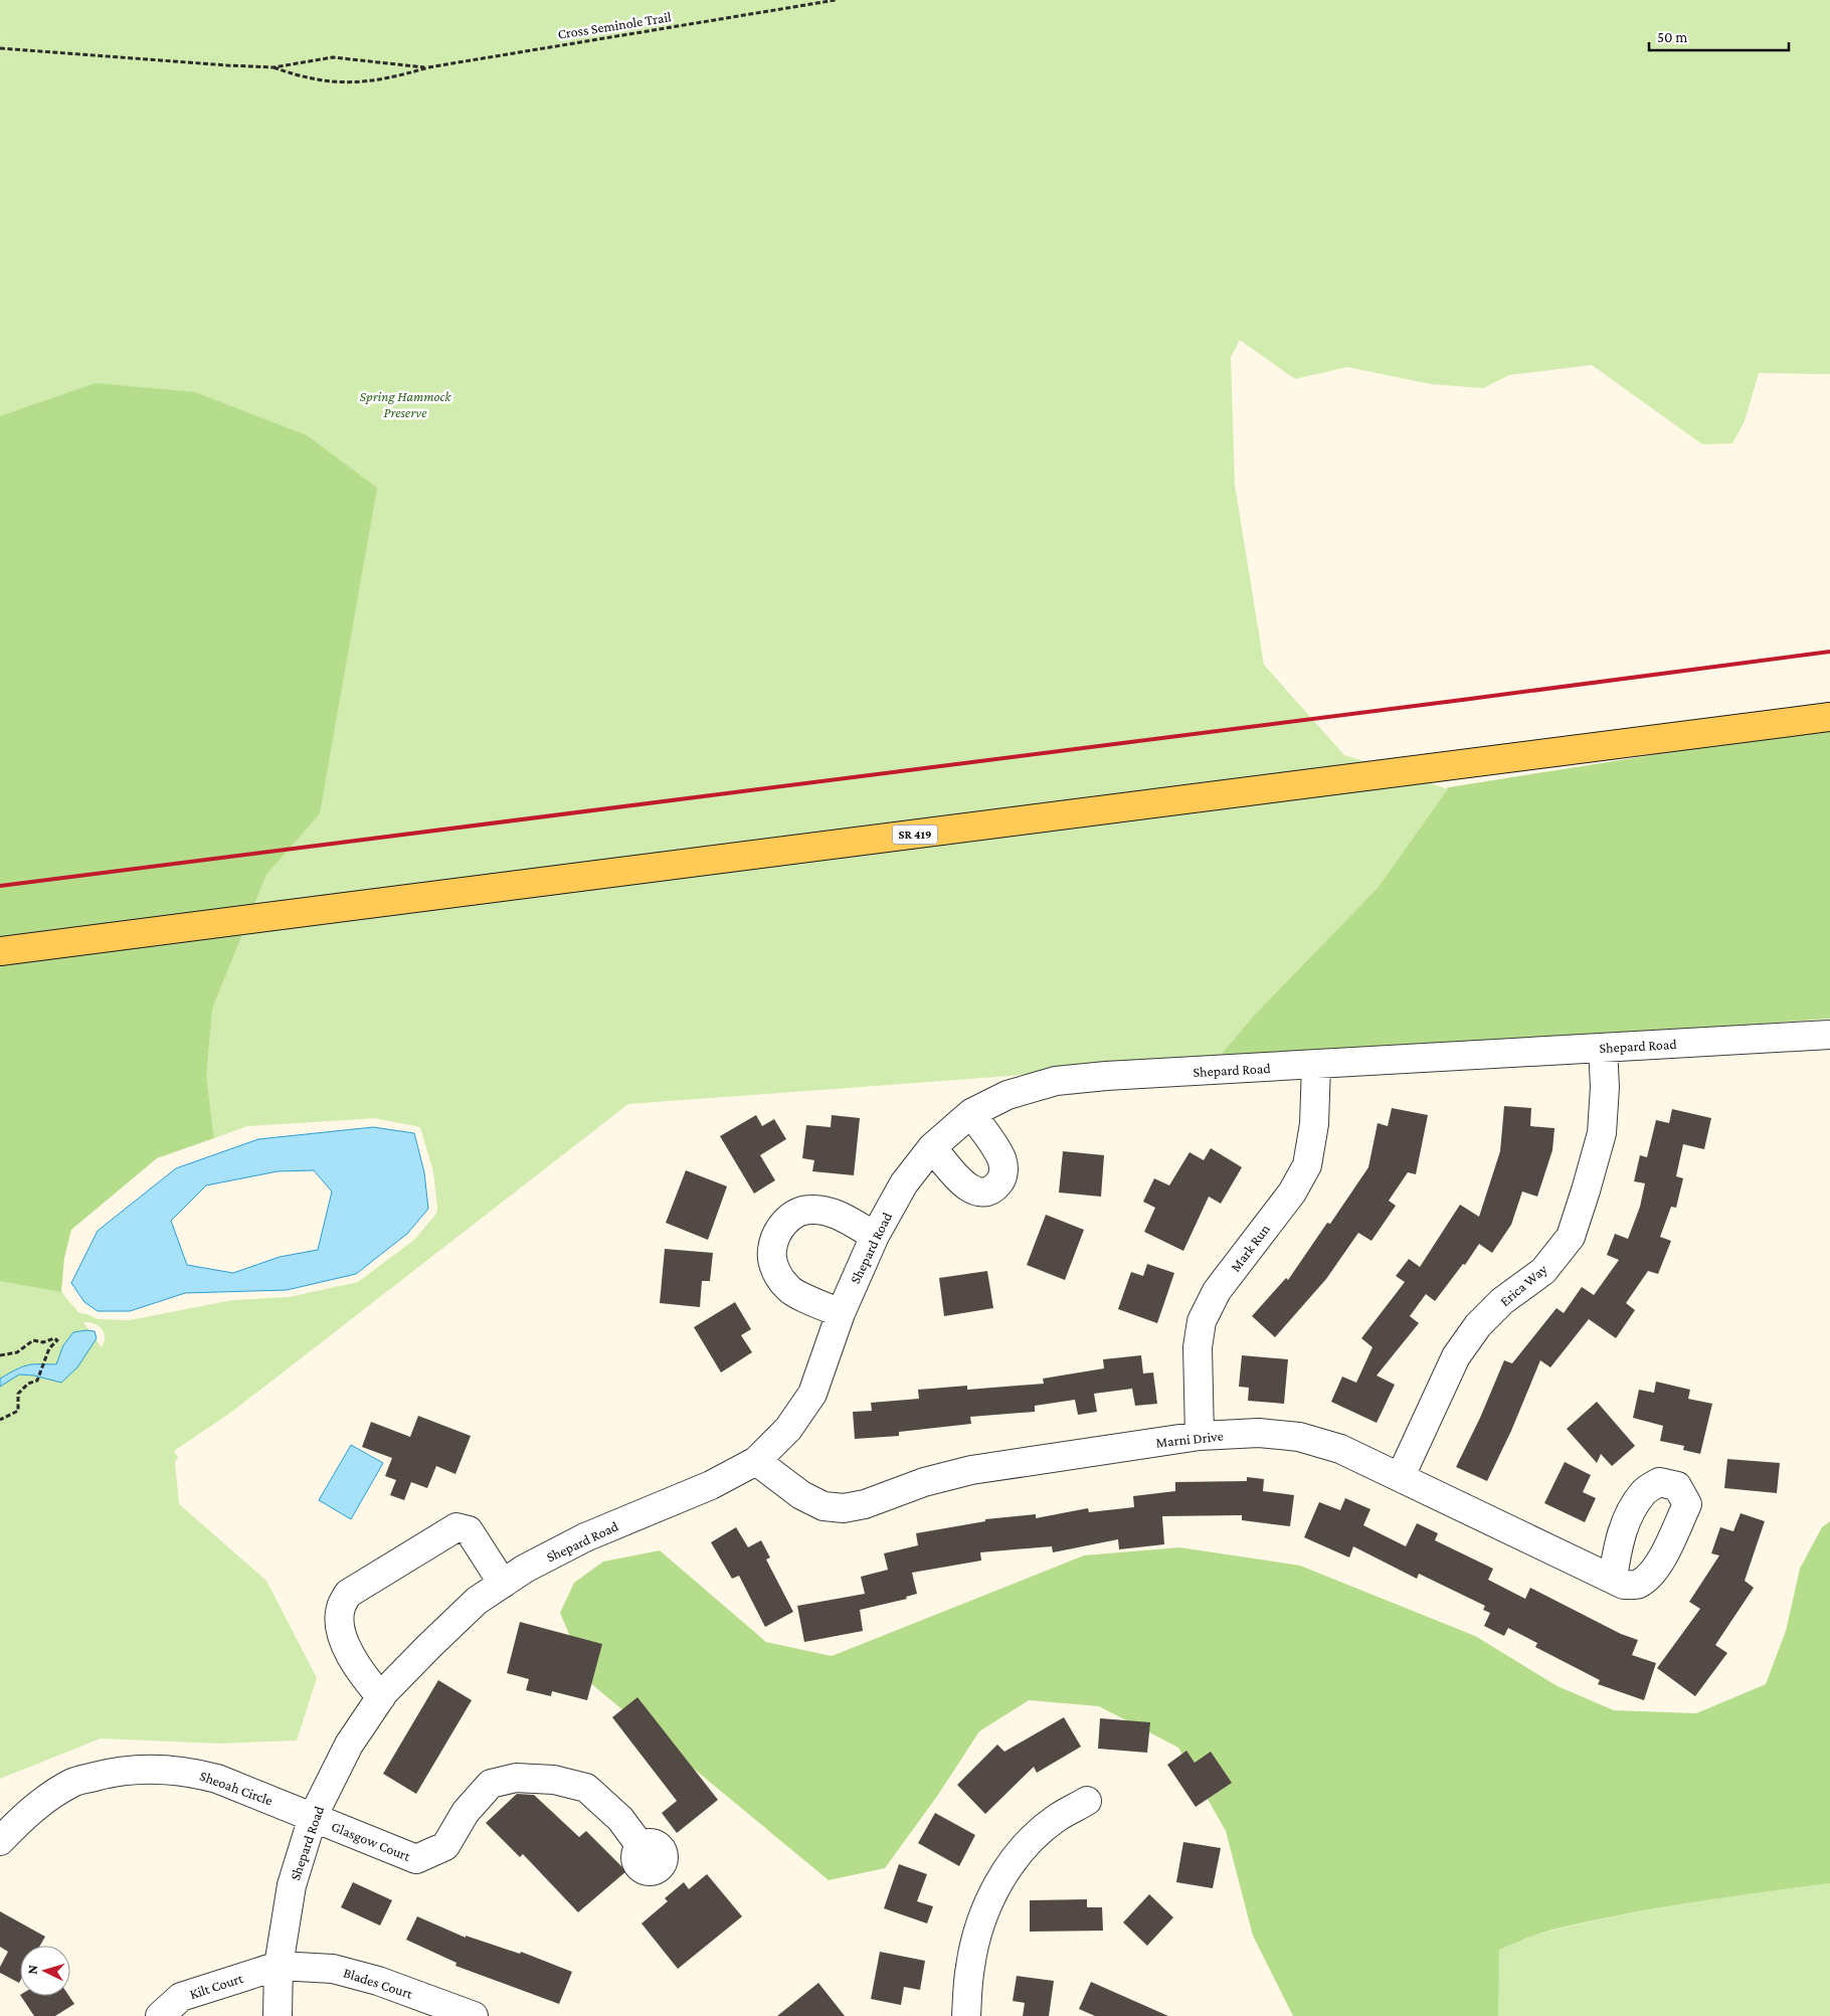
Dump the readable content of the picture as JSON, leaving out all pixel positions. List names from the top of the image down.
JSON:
{
  "streets": {
    "main road": ["SR 419"],
    "street": [
      "Shepard Road",
      "Mark Run",
      "Erica Way",
      "Marni Drive",
      "Sheoah Circle",
      "Glasgow Court",
      "Blades Court",
      "Kilt Court"
    ],
    "path": ["Cross Seminole Trail"]
  },
  "crossings": [
    ["Shepard Road", "Mark Run"],
    ["Shepard Road", "Erica Way"],
    ["Shepard Road", "Marni Drive"],
    ["Shepard Road", "Sheoah Circle"],
    ["Shepard Road", "Glasgow Court"],
    ["Shepard Road", "Blades Court"],
    ["Shepard Road", "Kilt Court"],
    ["Mark Run", "Marni Drive"],
    ["Erica Way", "Marni Drive"],
    ["Sheoah Circle", "Glasgow Court"],
    ["Blades Court", "Kilt Court"]
  ],
  "parks": ["Spring Hammock Preserve"],
  "scale_bar": "50 m",
  "north": "left"
}
